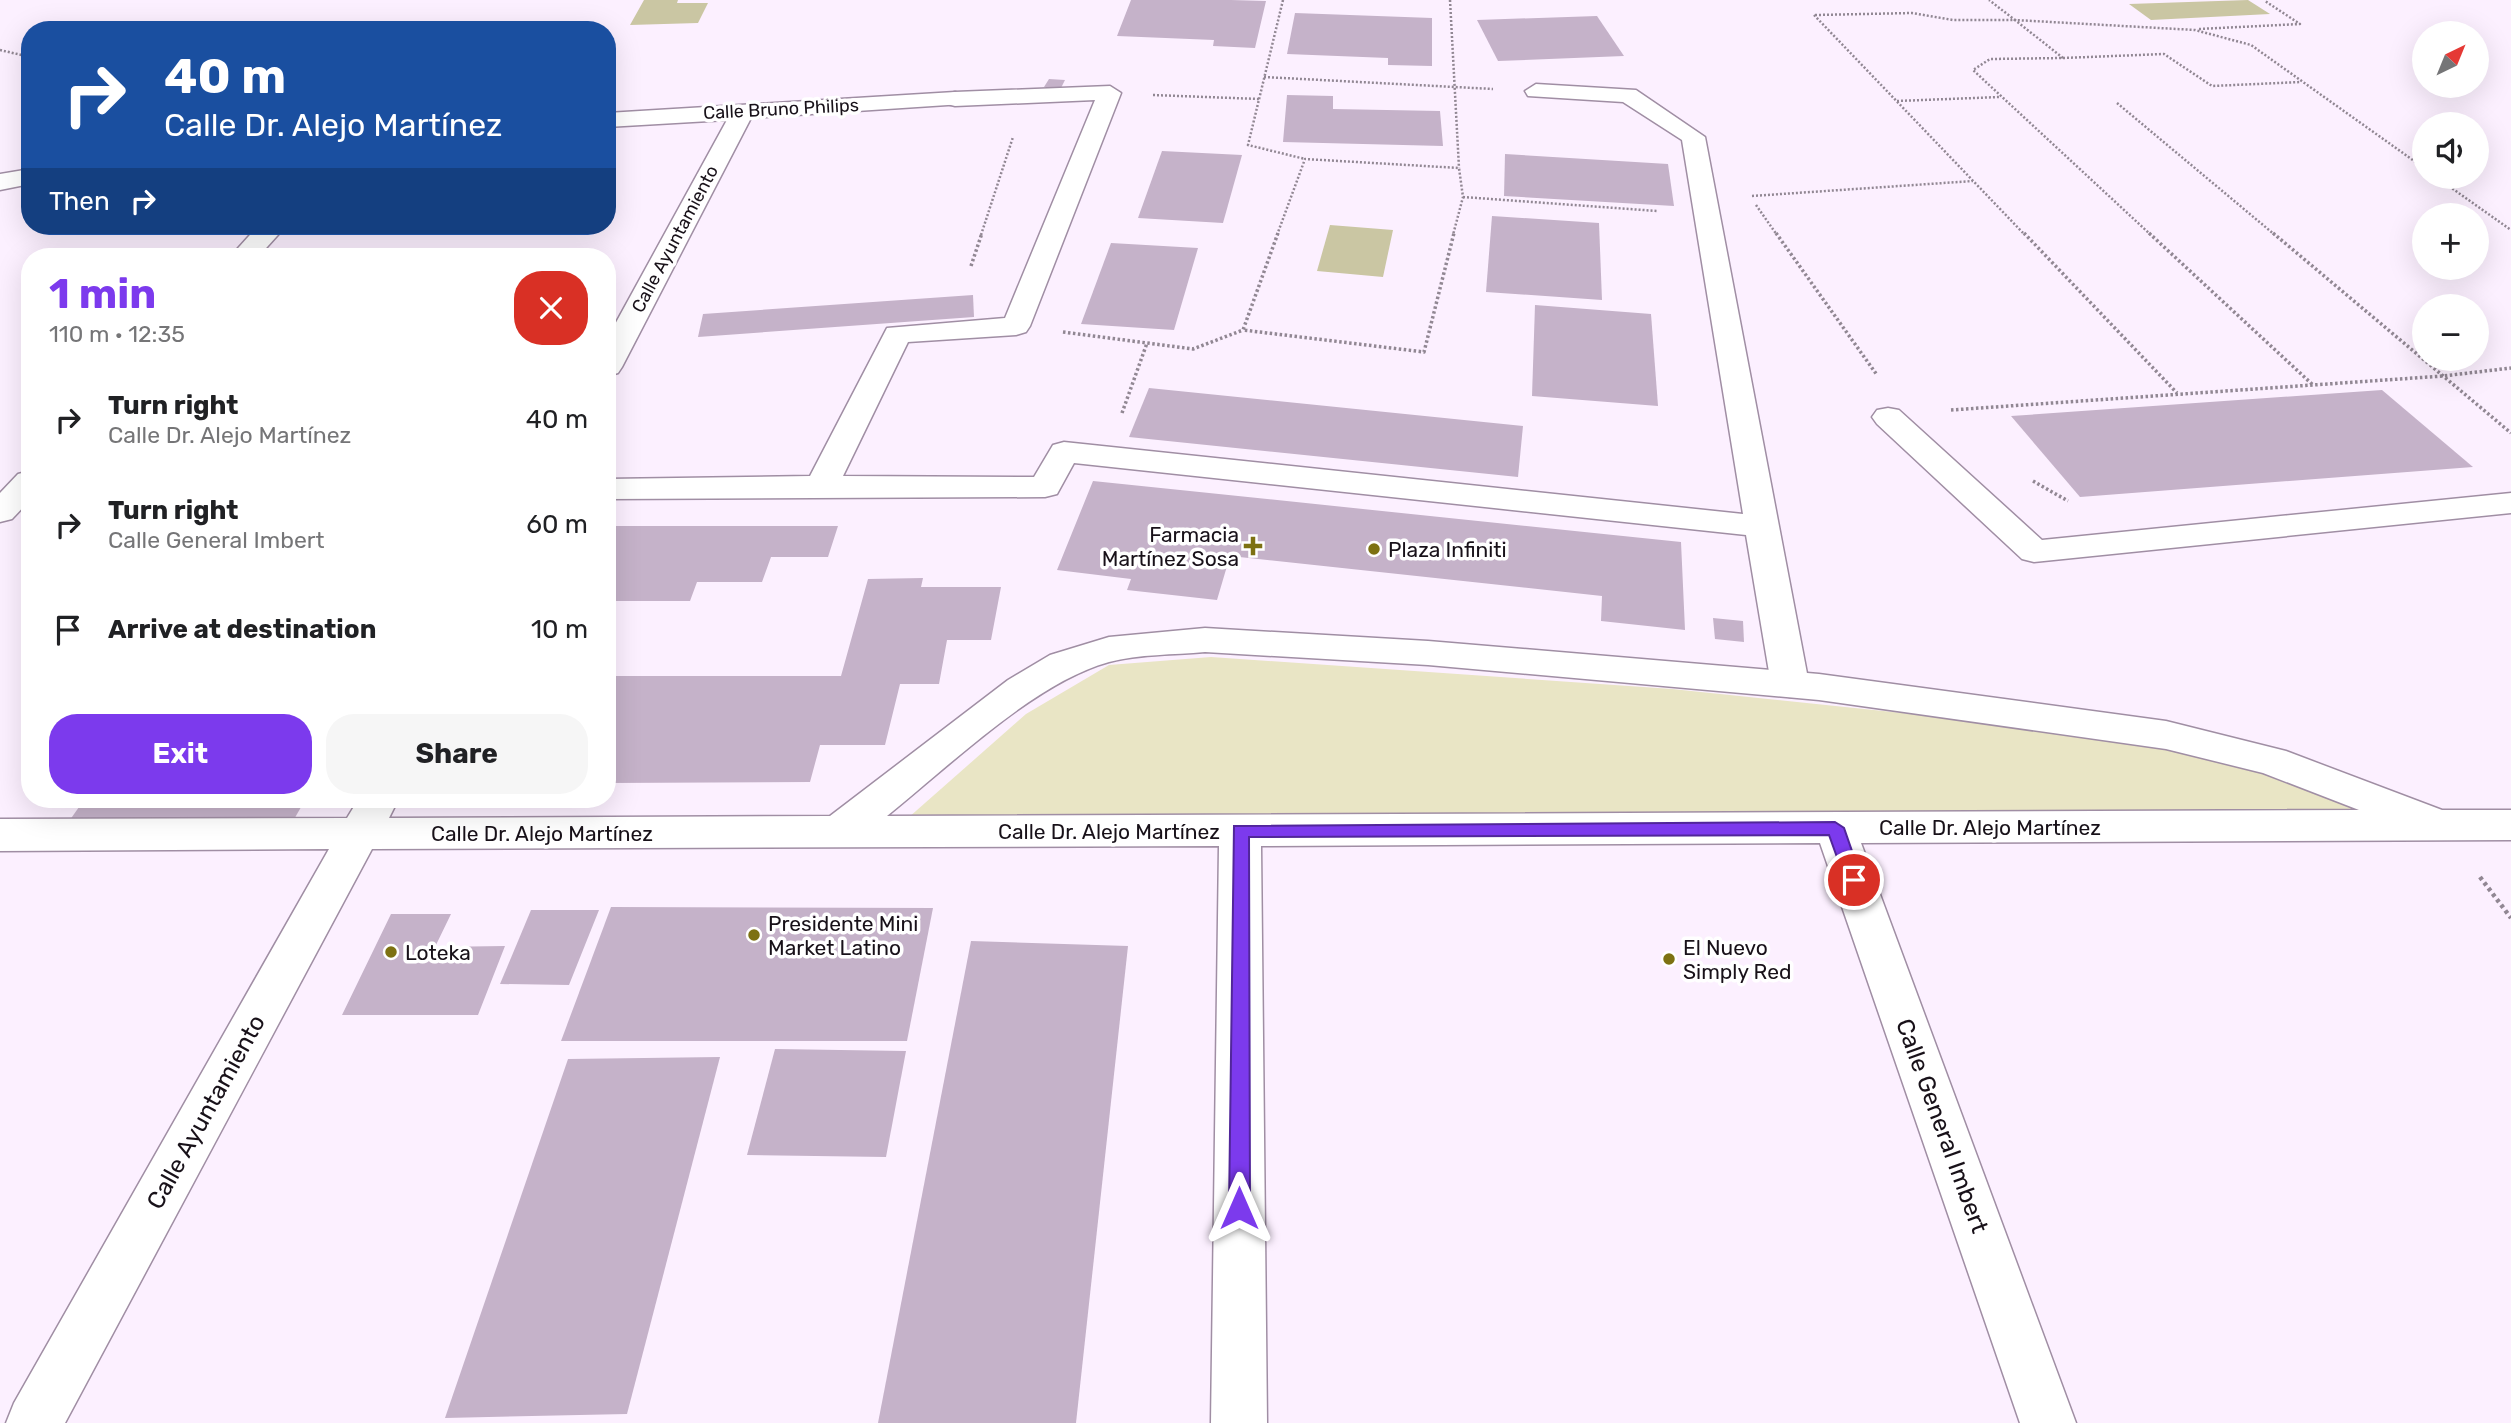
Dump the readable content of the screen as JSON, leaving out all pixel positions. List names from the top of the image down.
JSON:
{
  "streets": {
    "street": [
      "Calle Bruno Philips",
      "Calle Ayuntamiento",
      "Calle Dr. Alejo Martínez",
      "Calle General Imbert"
    ]
  },
  "crossings": [
    ["Calle Bruno Philips", "Calle Ayuntamiento"],
    ["Calle Ayuntamiento", "Calle Dr. Alejo Martínez"],
    ["Calle Dr. Alejo Martínez", "Calle General Imbert"]
  ],
  "places": {
    "health": ["Farmacia Martínez Sosa"],
    "other": [
      "Plaza Infiniti",
      "Presidente Mini Market Latino",
      "Loteka",
      "El Nuevo Simply Red"
    ]
  },
  "north": "top right",
  "page": {
    "map_buttons": ["+", "−"],
    "turn": ["40 m", "Calle Dr. Alejo Martínez"],
    "then": "Then",
    "heading": ["1 min", "110 m · 12:35"],
    "list": [
      {
        "name": "Turn right",
        "note": "Calle Dr. Alejo Martínez",
        "value": "40 m"
      },
      {
        "name": "Turn right",
        "note": "Calle General Imbert",
        "value": "60 m"
      },
      {
        "name": "Arrive at destination",
        "value": "10 m"
      }
    ],
    "buttons": ["Exit", "Share"]
  }
}
